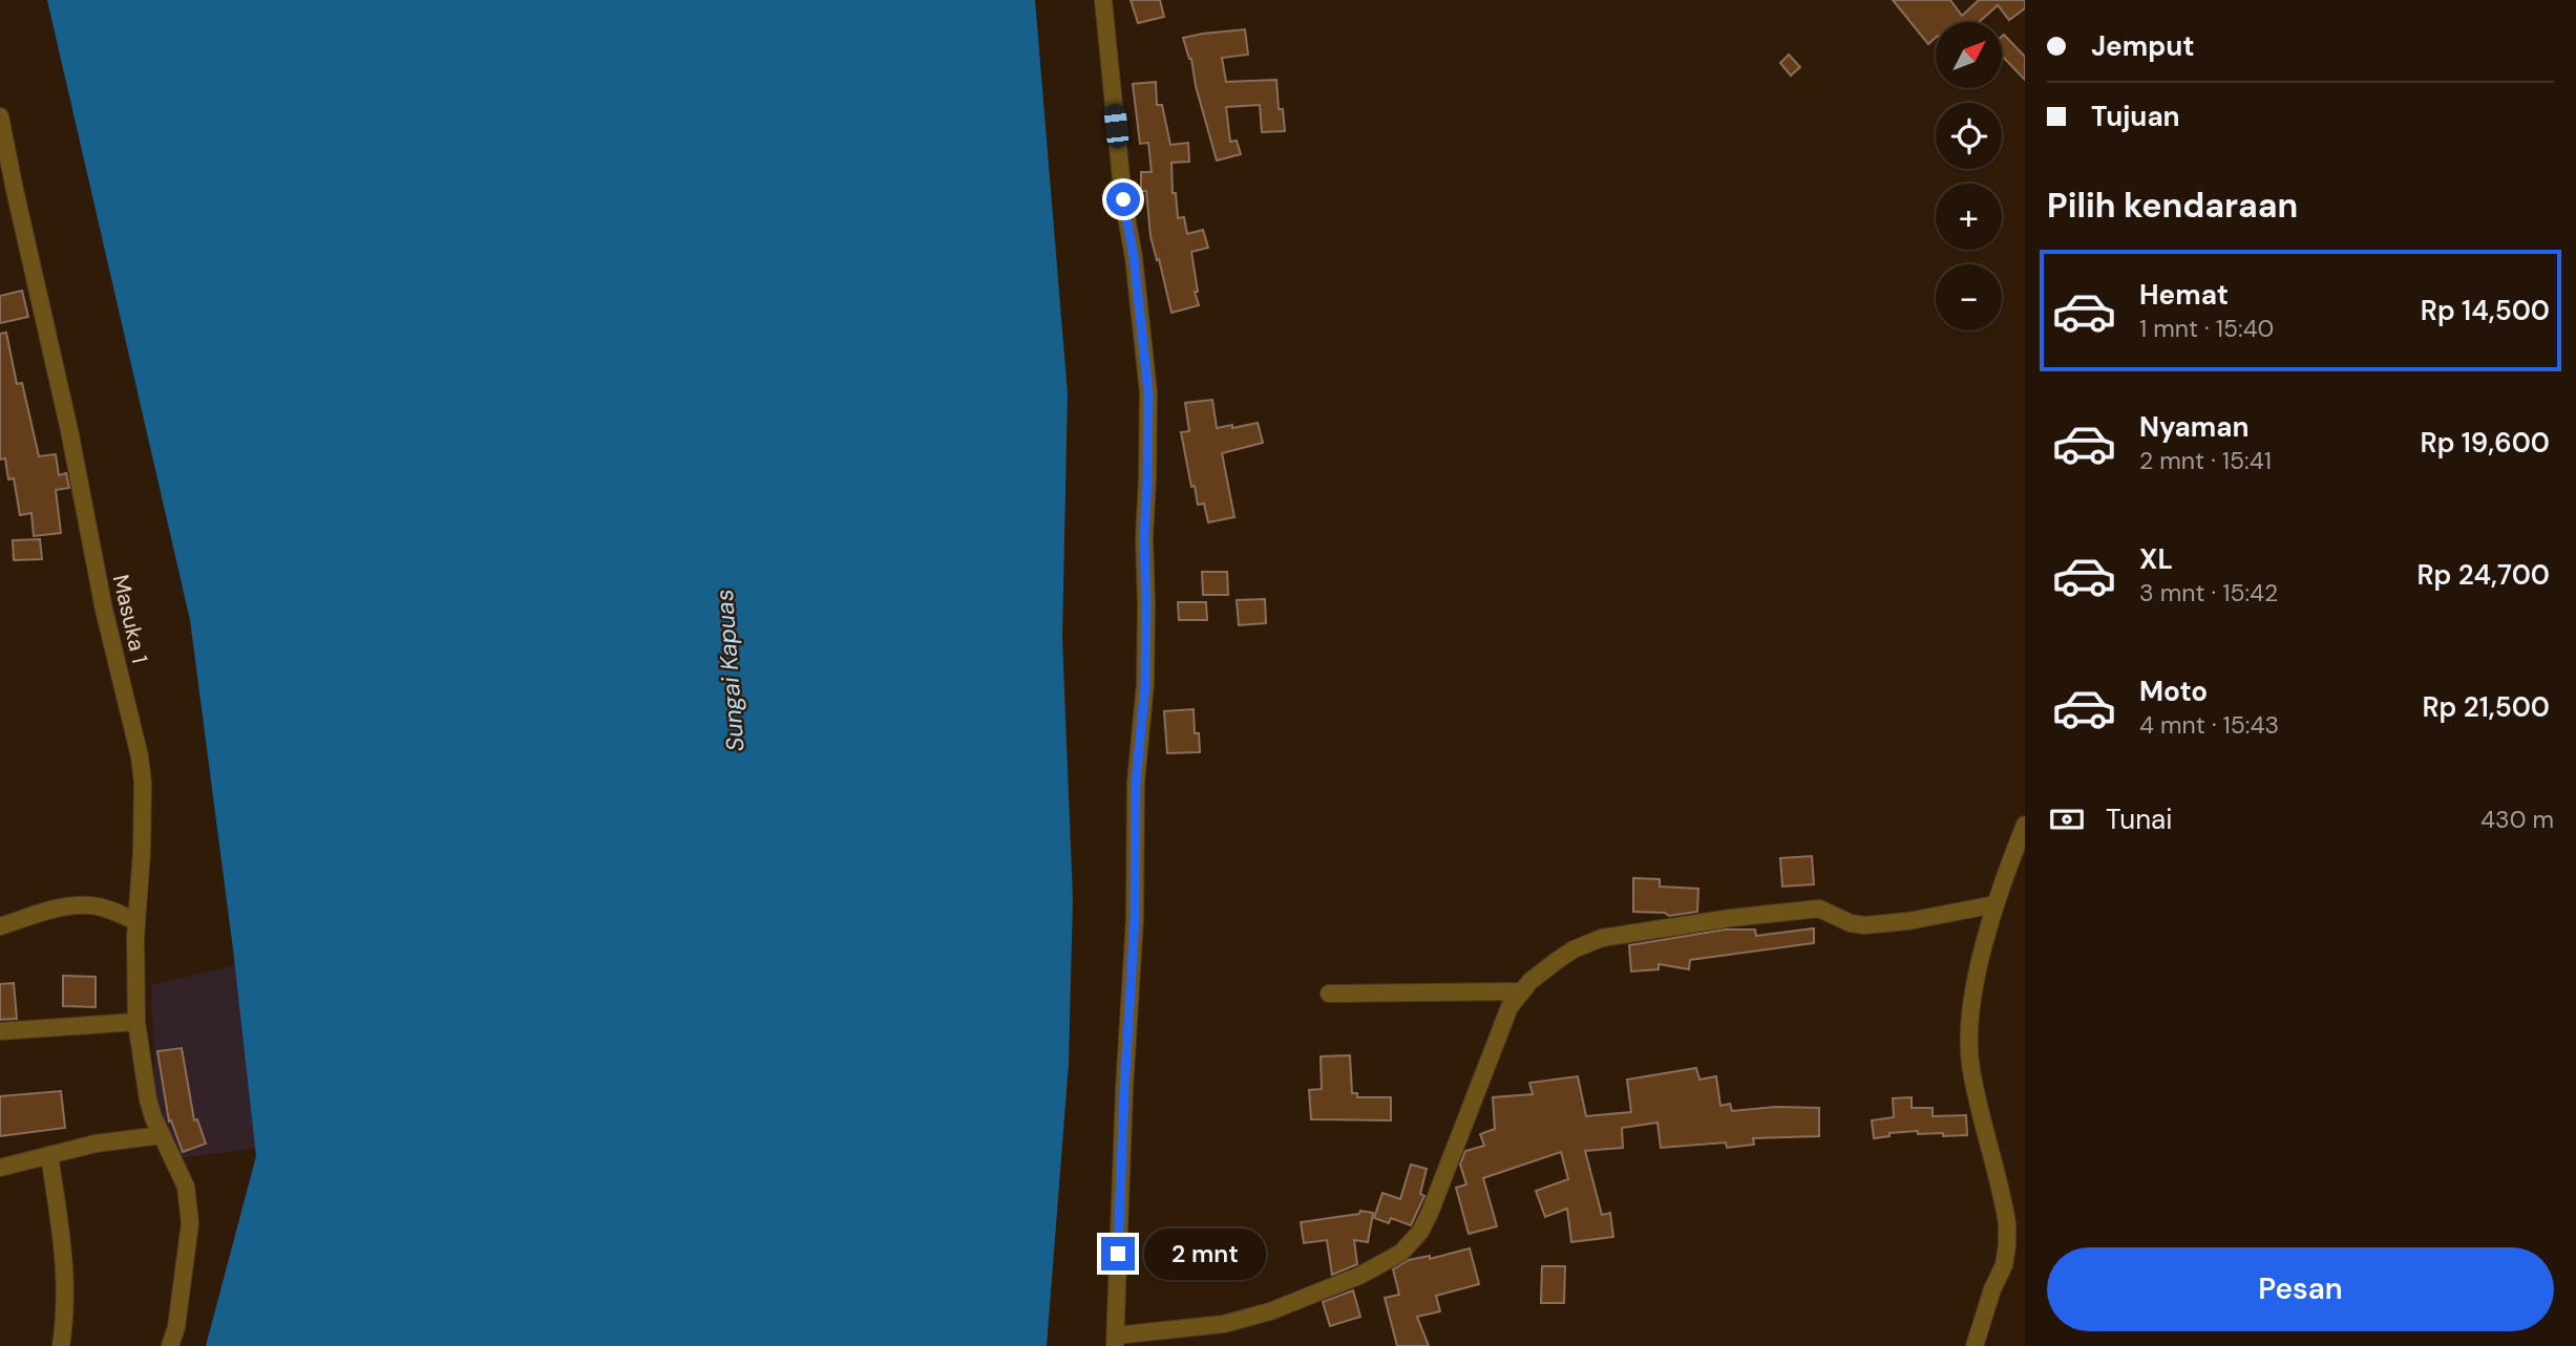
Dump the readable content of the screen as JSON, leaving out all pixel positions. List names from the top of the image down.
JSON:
{
  "streets": {
    "street": ["Masuka 1"]
  },
  "water": ["Sungai Kapuas"],
  "north": "top right",
  "page": {
    "banner": ["Jemput", "Tujuan"],
    "map_buttons": ["+", "−"],
    "heading": "Pilih kendaraan",
    "list": [
      {
        "name": "Hemat",
        "note": "1 mnt · 15:40",
        "value": "Rp 14,500"
      },
      {
        "name": "Nyaman",
        "note": "2 mnt · 15:41",
        "value": "Rp 19,600"
      },
      {
        "name": "XL",
        "note": "3 mnt · 15:42",
        "value": "Rp 24,700"
      },
      {
        "name": "Moto",
        "note": "4 mnt · 15:43",
        "value": "Rp 21,500"
      }
    ],
    "pay": ["Tunai", "430 m"],
    "bubble": "2 mnt",
    "buttons": "Pesan"
  }
}
